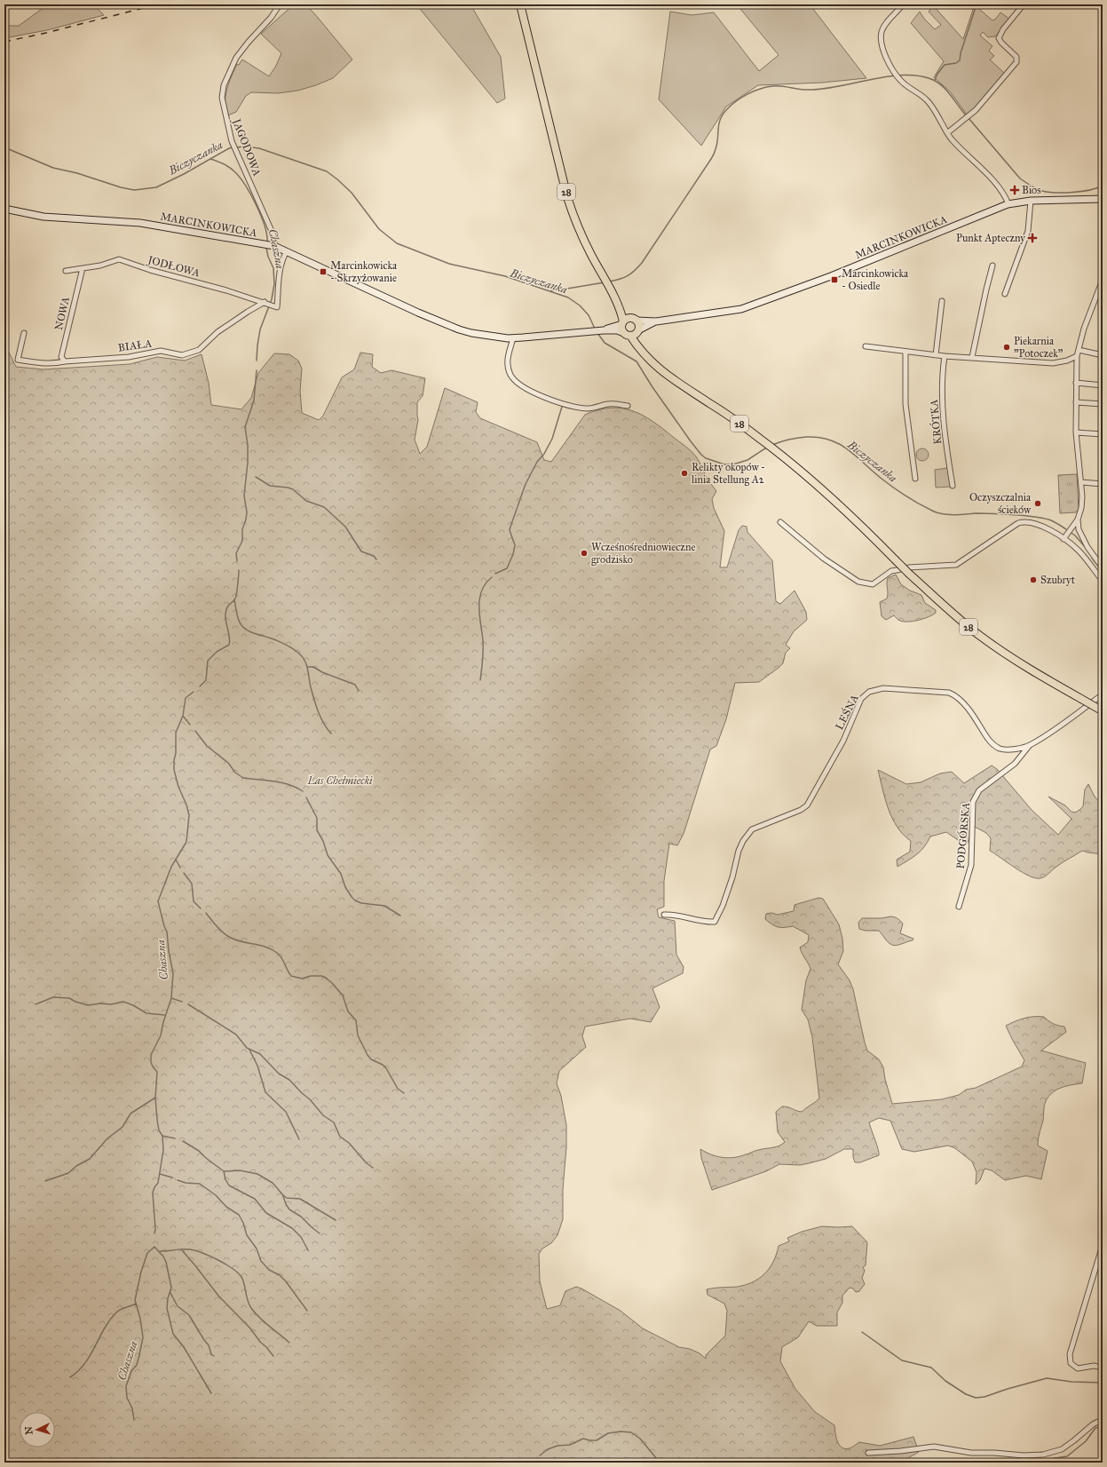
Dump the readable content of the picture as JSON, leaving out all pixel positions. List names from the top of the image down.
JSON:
{
  "streets": {
    "main road": ["28"],
    "street": [
      "JAGODOWA",
      "MARCINKOWICKA",
      "JODŁOWA",
      "NOWA",
      "BIAŁA",
      "KRÓTKA",
      "LEŚNA",
      "PODGÓRSKA"
    ]
  },
  "crossings": [
    ["JAGODOWA", "MARCINKOWICKA"],
    ["28", "MARCINKOWICKA"],
    ["JODŁOWA", "NOWA"],
    ["JODŁOWA", "BIAŁA"],
    ["NOWA", "BIAŁA"],
    ["LEŚNA", "PODGÓRSKA"]
  ],
  "water": ["Biczyczanka", "Chaszna"],
  "parks": ["Las Chełmiecki"],
  "places": {
    "health": ["Bios", "Punkt Apteczny"],
    "transit": ["Marcinkowicka - Skrzyżowanie", "Marcinkowicka - Osiedle"],
    "other": [
      "Piekarnia \"Potoczek\"",
      "Relikty okopów - linia Stellung A2",
      "Oczyszczalnia ścieków",
      "Wcześnośredniowieczne grodzisko",
      "Szubryt"
    ]
  },
  "north": "left"
}
